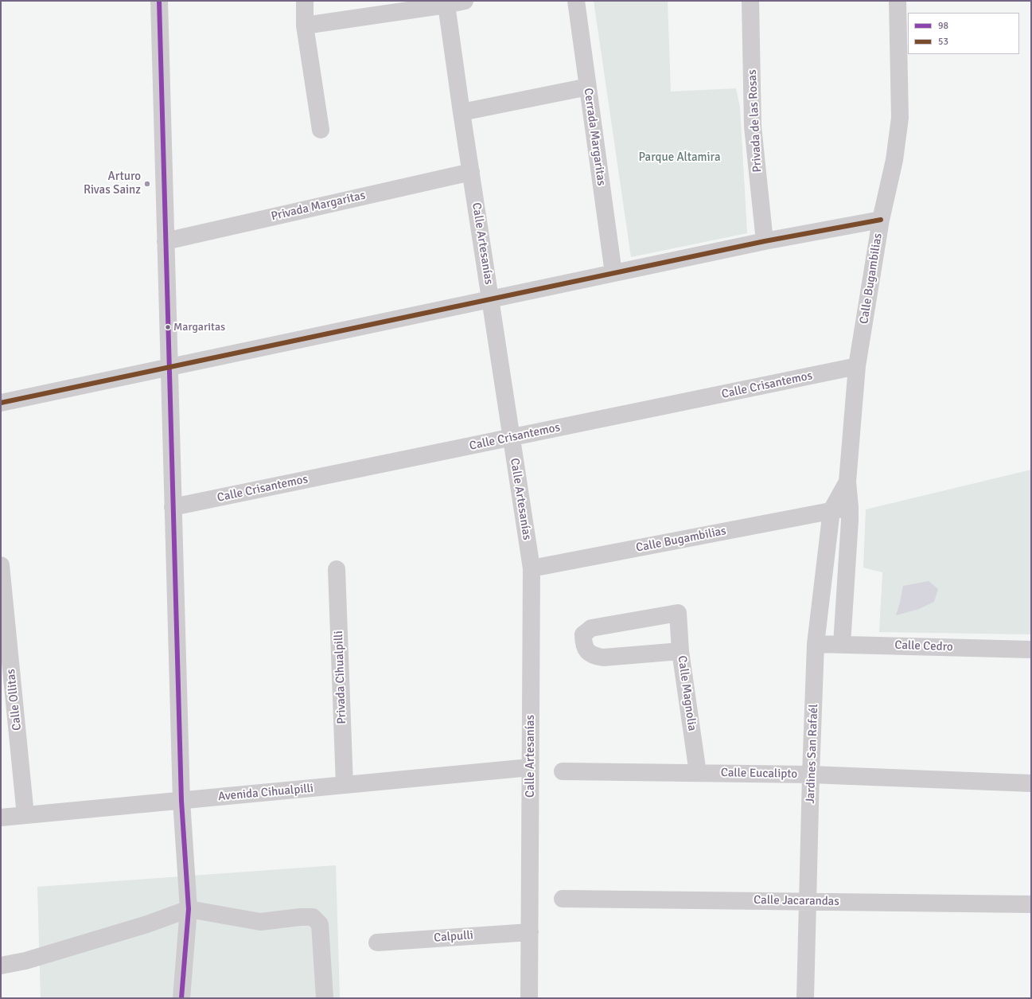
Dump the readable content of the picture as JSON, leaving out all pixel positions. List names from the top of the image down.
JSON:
{
  "streets": {
    "street": [
      "Privada de las Rosas",
      "Cerrada Margaritas",
      "Privada Margaritas",
      "Calle Artesanías",
      "Calle Bugambilias",
      "Calle Crisantemos",
      "Calle Cedro",
      "Privada Cihualpilli",
      "Calle Magnolia",
      "Calle Ollitas",
      "Jardines San Rafaél",
      "Calle Eucalipto",
      "Avenida Cihualpilli",
      "Calle Jacarandas",
      "Calpulli"
    ]
  },
  "crossings": [
    ["Privada Margaritas", "Calle Artesanías"],
    ["Calle Artesanías", "Calle Bugambilias"],
    ["Calle Artesanías", "Calle Crisantemos"],
    ["Calle Artesanías", "Avenida Cihualpilli"],
    ["Calle Artesanías", "Calpulli"],
    ["Calle Bugambilias", "Calle Crisantemos"],
    ["Calle Bugambilias", "Jardines San Rafaél"],
    ["Calle Cedro", "Jardines San Rafaél"],
    ["Privada Cihualpilli", "Avenida Cihualpilli"],
    ["Calle Magnolia", "Calle Eucalipto"],
    ["Calle Ollitas", "Avenida Cihualpilli"],
    ["Jardines San Rafaél", "Calle Eucalipto"],
    ["Jardines San Rafaél", "Calle Jacarandas"]
  ],
  "parks": ["Parque Altamira"],
  "places": ["Arturo Rivas Sainz", "Margaritas"],
  "lines": ["transit line 98", "transit line 53"],
  "legend": ["98", "53"]
}
